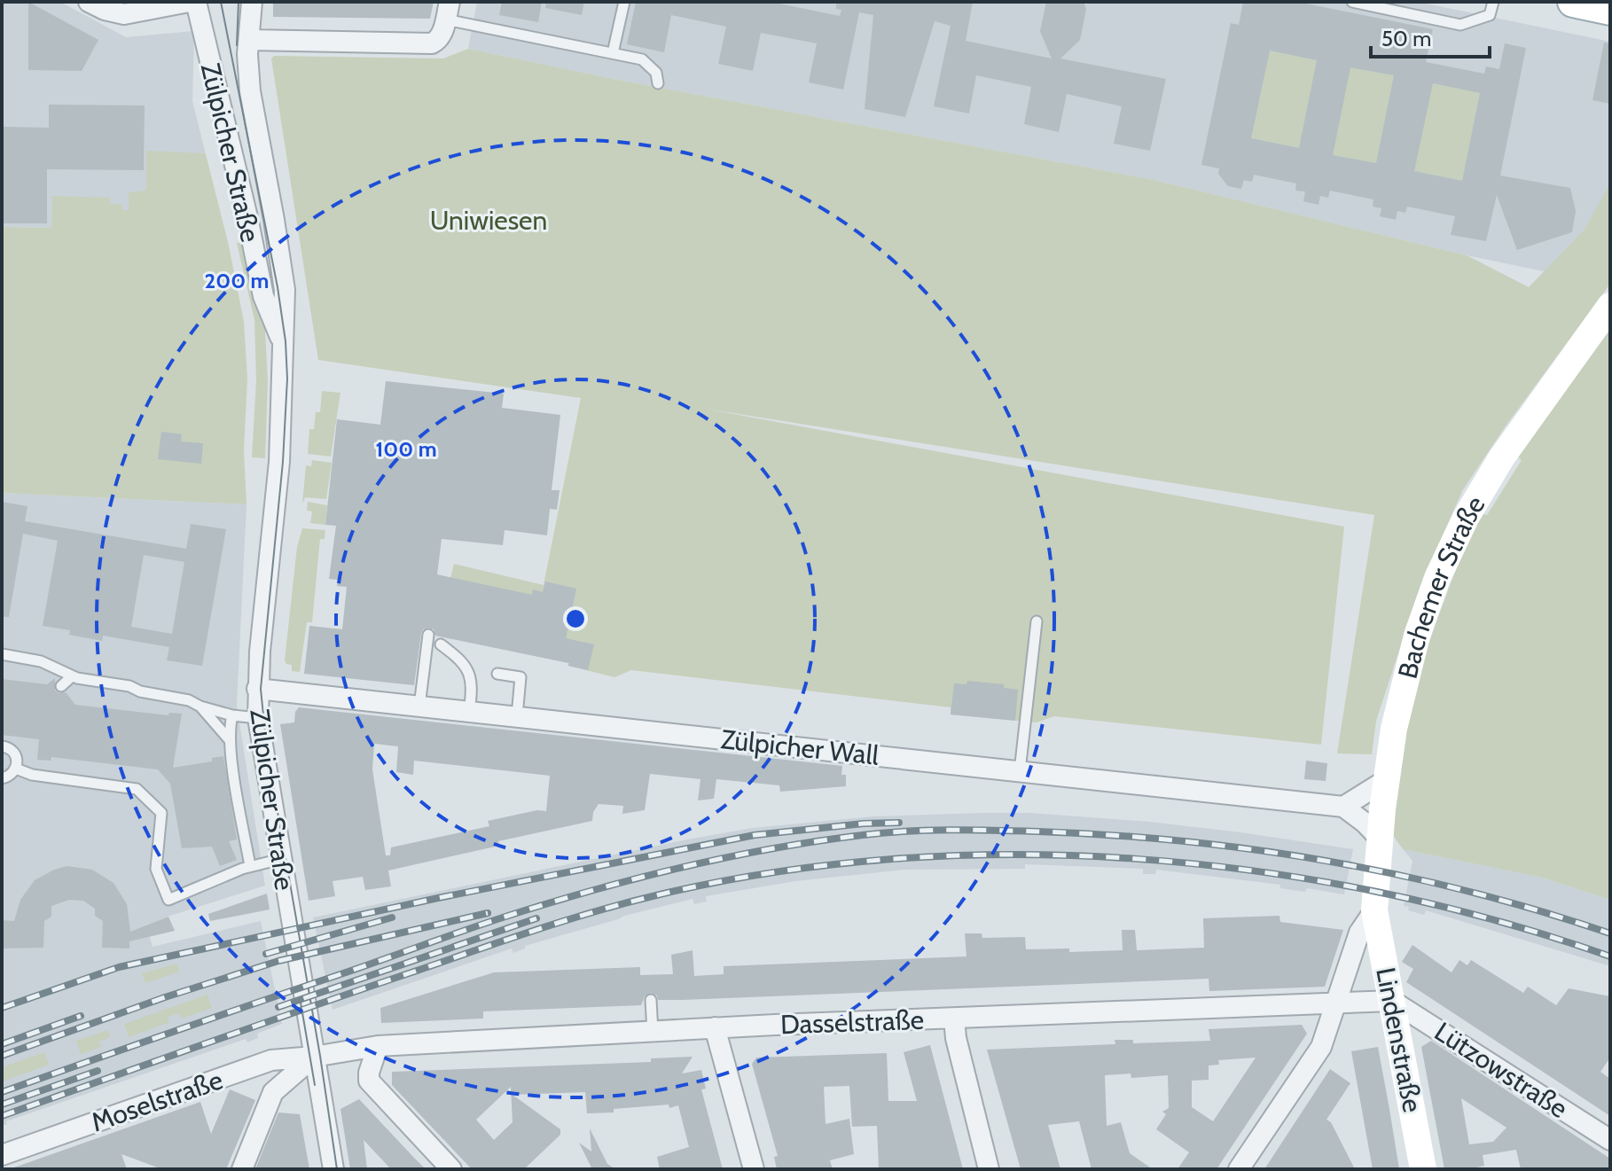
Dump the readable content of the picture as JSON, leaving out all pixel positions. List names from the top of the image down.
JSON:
{
  "streets": {
    "main road": ["Bachemer Straße", "Lindenstraße"],
    "street": [
      "Zülpicher Straße",
      "Zülpicher Wall",
      "Dasselstraße",
      "Lützowstraße",
      "Moselstraße"
    ]
  },
  "crossings": [
    ["Zülpicher Straße", "Zülpicher Wall"],
    ["Zülpicher Straße", "Dasselstraße"],
    ["Zülpicher Straße", "Moselstraße"],
    ["Bachemer Straße", "Lindenstraße"],
    ["Dasselstraße", "Lindenstraße"],
    ["Dasselstraße", "Lützowstraße"],
    ["Dasselstraße", "Moselstraße"],
    ["Lindenstraße", "Lützowstraße"]
  ],
  "parks": ["Uniwiesen"],
  "scale_bar": "50 m",
  "rings": ["200 m", "100 m"]
}
